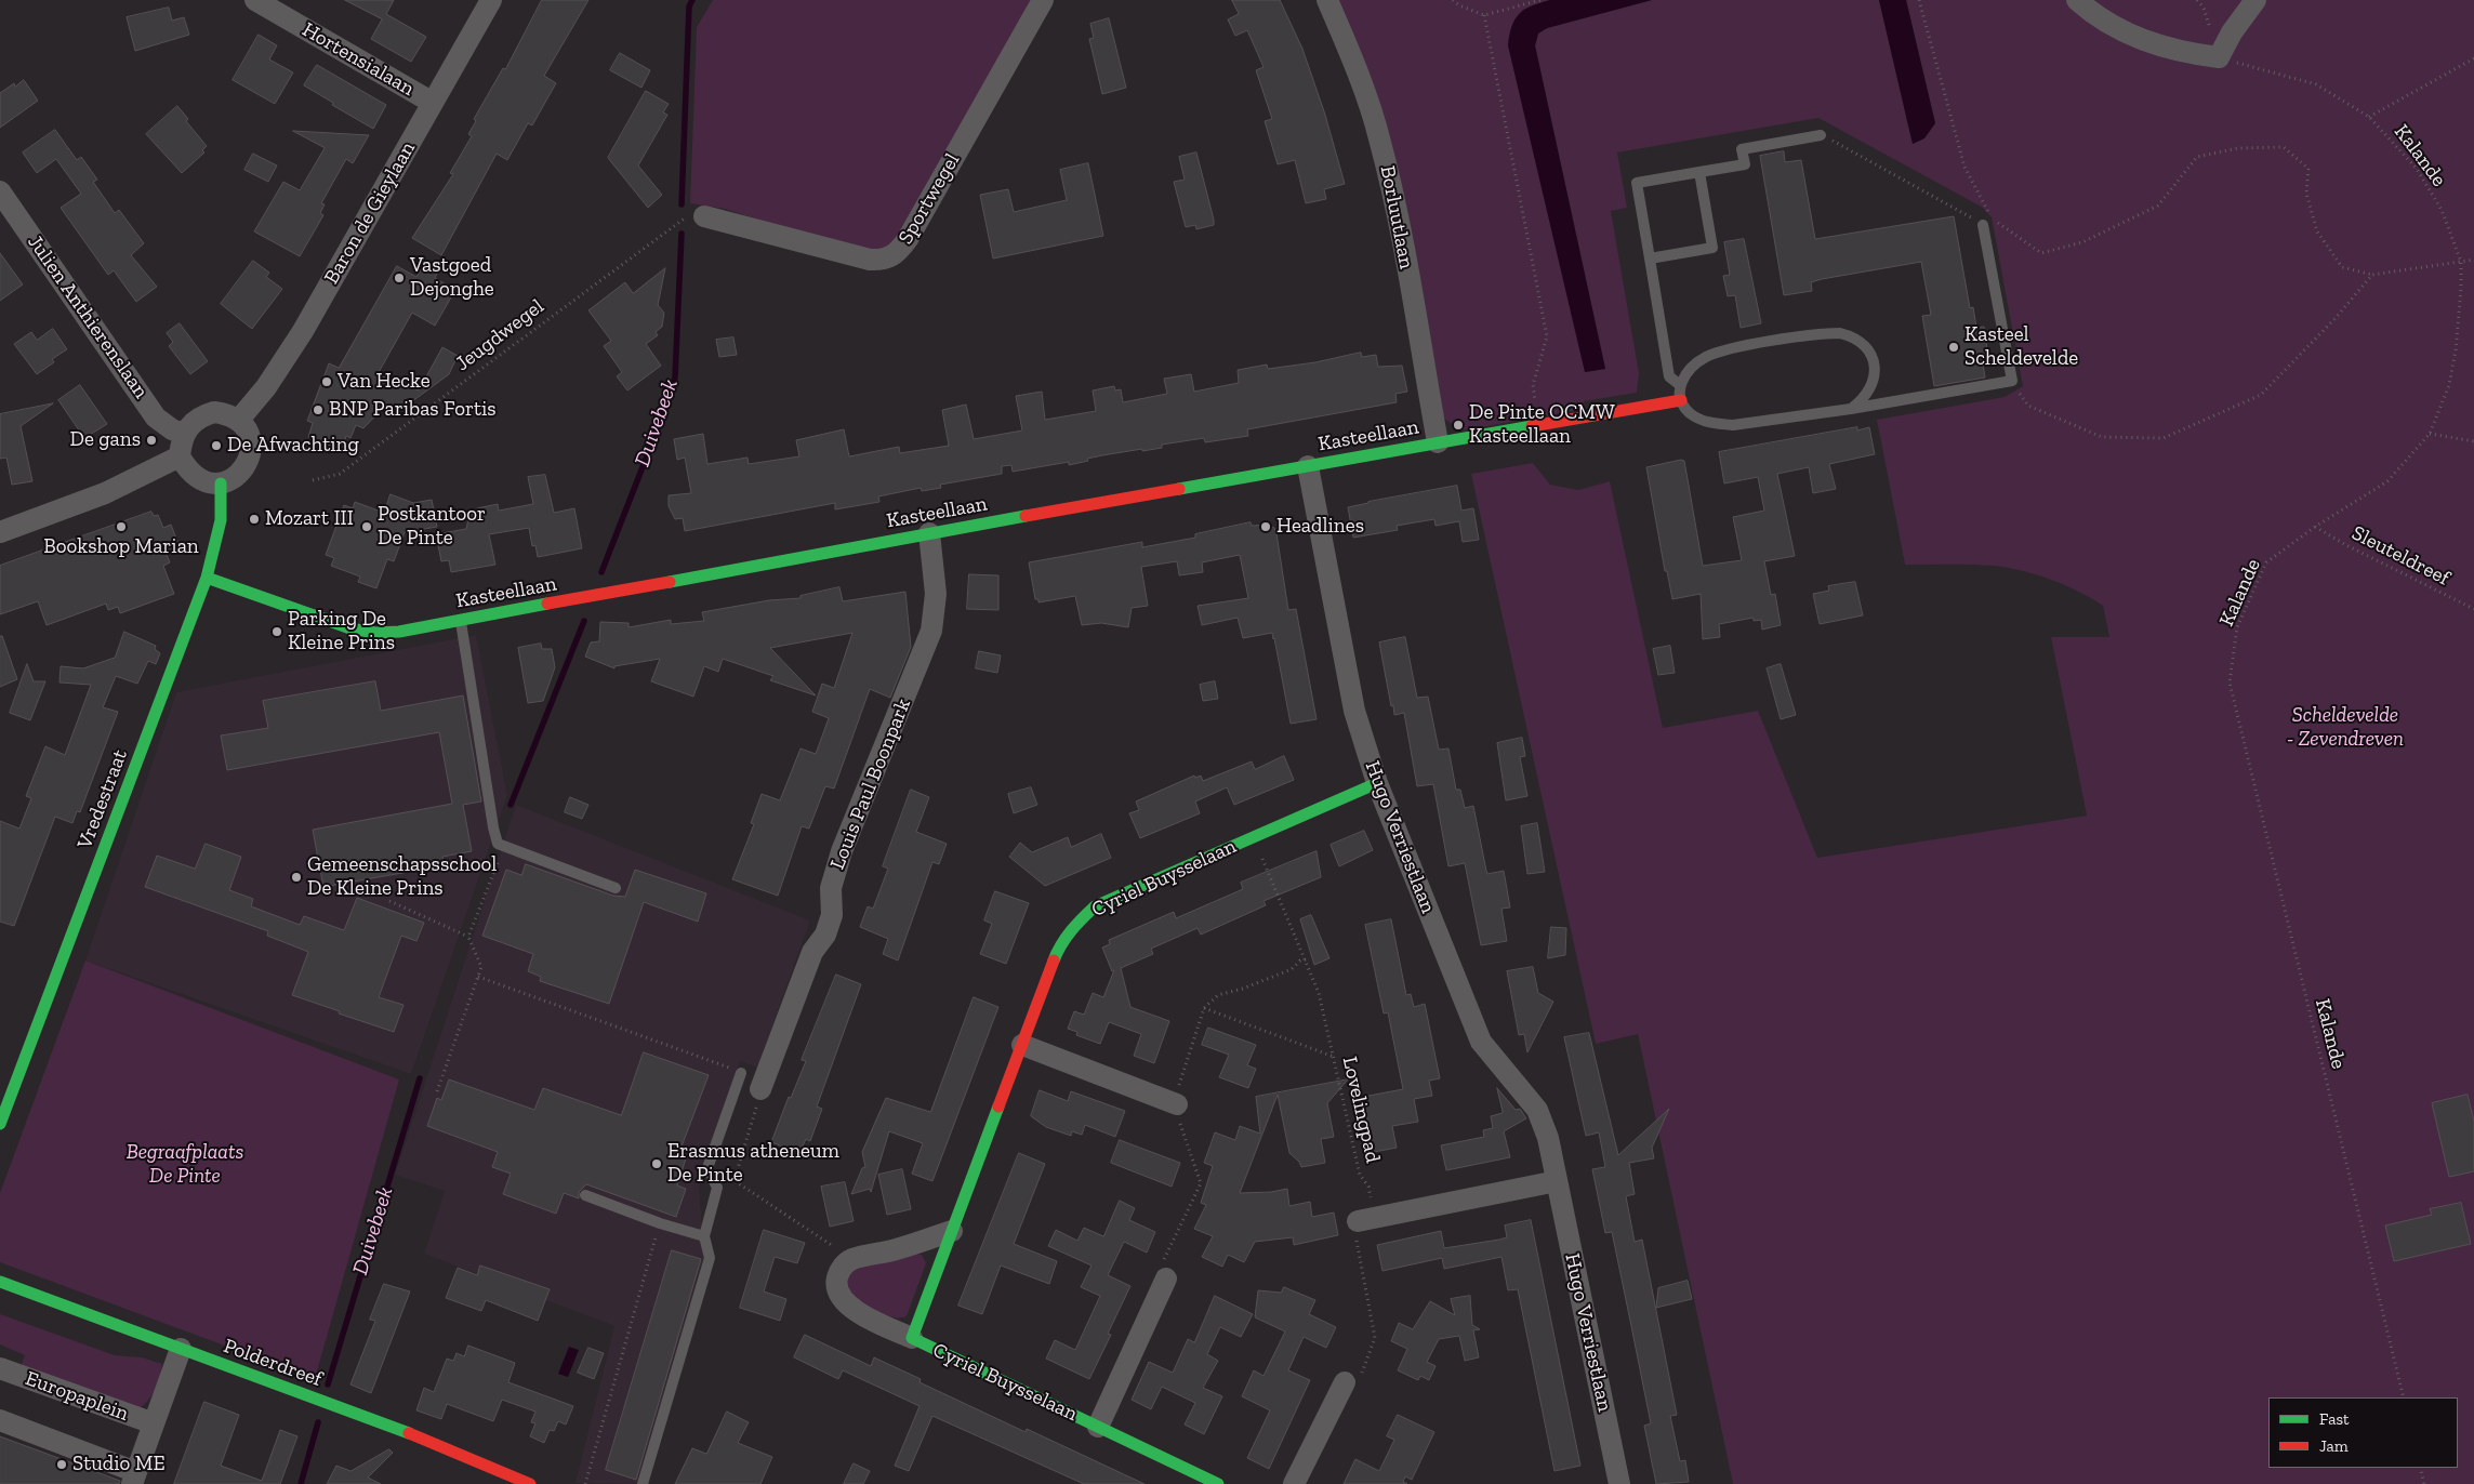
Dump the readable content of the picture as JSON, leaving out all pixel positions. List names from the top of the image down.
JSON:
{
  "streets": {
    "street": [
      "Hortensialaan",
      "Sportwegel",
      "Baron de Gieylaan",
      "Borluutlaan",
      "Julien Anthierenslaan",
      "Kasteellaan",
      "Louis Paul Boonpark",
      "Vredestraat",
      "Hugo Verriestlaan",
      "Cyriel Buysselaan",
      "Polderdreef",
      "Europaplein"
    ],
    "path": [
      "Kalande",
      "Jeugdwegel",
      "Sleuteldreef",
      "Lovelingpad"
    ]
  },
  "crossings": [
    ["Hortensialaan", "Baron de Gieylaan"],
    ["Kalande", "Sleuteldreef"],
    ["Sportwegel", "Jeugdwegel"],
    ["Baron de Gieylaan", "Julien Anthierenslaan"],
    ["Baron de Gieylaan", "Vredestraat"],
    ["Borluutlaan", "Kasteellaan"],
    ["Julien Anthierenslaan", "Vredestraat"],
    ["Kasteellaan", "Louis Paul Boonpark"],
    ["Kasteellaan", "Vredestraat"],
    ["Kasteellaan", "Hugo Verriestlaan"],
    ["Hugo Verriestlaan", "Cyriel Buysselaan"],
    ["Cyriel Buysselaan", "Lovelingpad"]
  ],
  "water": ["Duivebeek"],
  "parks": ["Scheldevelde - Zevendreven", "Begraafplaats De Pinte"],
  "places": [
    "Vastgoed Dejonghe",
    "Kasteel Scheldevelde",
    "Van Hecke",
    "BNP Paribas Fortis",
    "De Pinte OCMW Kasteellaan",
    "De gans",
    "De Afwachting",
    "Mozart III",
    "Bookshop Marian",
    "Postkantoor De Pinte",
    "Headlines",
    "Parking De Kleine Prins",
    "Gemeenschapsschool De Kleine Prins",
    "Erasmus atheneum De Pinte",
    "Studio ME"
  ],
  "legend": ["Fast", "Jam"]
}
